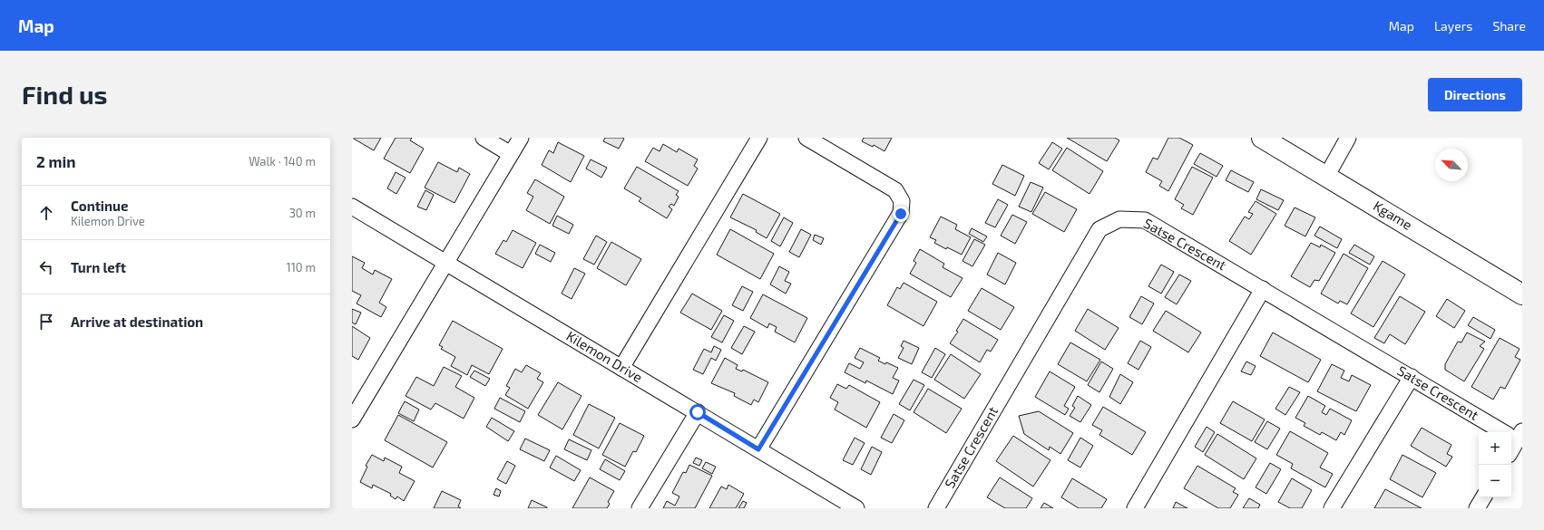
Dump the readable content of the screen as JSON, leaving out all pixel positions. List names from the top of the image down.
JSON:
{
  "streets": {
    "street": ["Kgame", "Satse Crescent", "Kilemon Drive"]
  },
  "north": "top left",
  "page": {
    "header": "Map",
    "nav": ["Map", "Layers", "Share"],
    "buttons": "Directions",
    "title": "Find us",
    "heading": ["2 min", "Walk · 140 m"],
    "list": [
      ["Continue", "Kilemon Drive", "30 m"],
      ["Turn left", "110 m"],
      "Arrive at destination"
    ],
    "map_buttons": ["+", "−"]
  }
}
